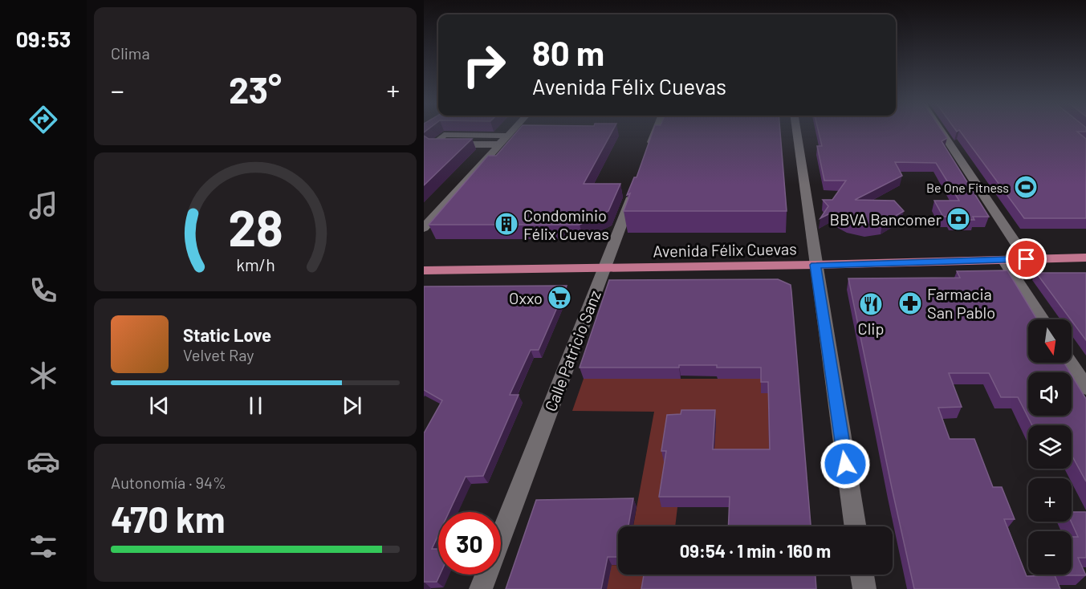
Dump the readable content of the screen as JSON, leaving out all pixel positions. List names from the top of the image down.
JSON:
{
  "streets": {
    "main road": ["Avenida Félix Cuevas"],
    "street": ["Calle Patricio Sanz"]
  },
  "crossings": [
    ["Avenida Félix Cuevas", "Calle Patricio Sanz"]
  ],
  "places": {
    "sports": ["Be One Fitness"],
    "bank": ["BBVA Bancomer"],
    "building": ["Condominio Félix Cuevas"],
    "supermarket": ["Oxxo"],
    "pharmacy": ["Farmacia San Pablo"],
    "restaurant": ["Clip"]
  },
  "north": "bottom",
  "page": {
    "tabs": "09:53",
    "tile": [
      "Clima",
      ["Autonomía · 94%", "470 km"]
    ],
    "turn": ["80 m", "Avenida Félix Cuevas"],
    "heat": ["−", "23°", "+"],
    "song": ["Static Love", "Velvet Ray"],
    "map_buttons": ["+", "−"],
    "limit": "30",
    "trip": "09:54 · 1 min · 160 m",
    "gauge": ["28", "km/h"]
  }
}
